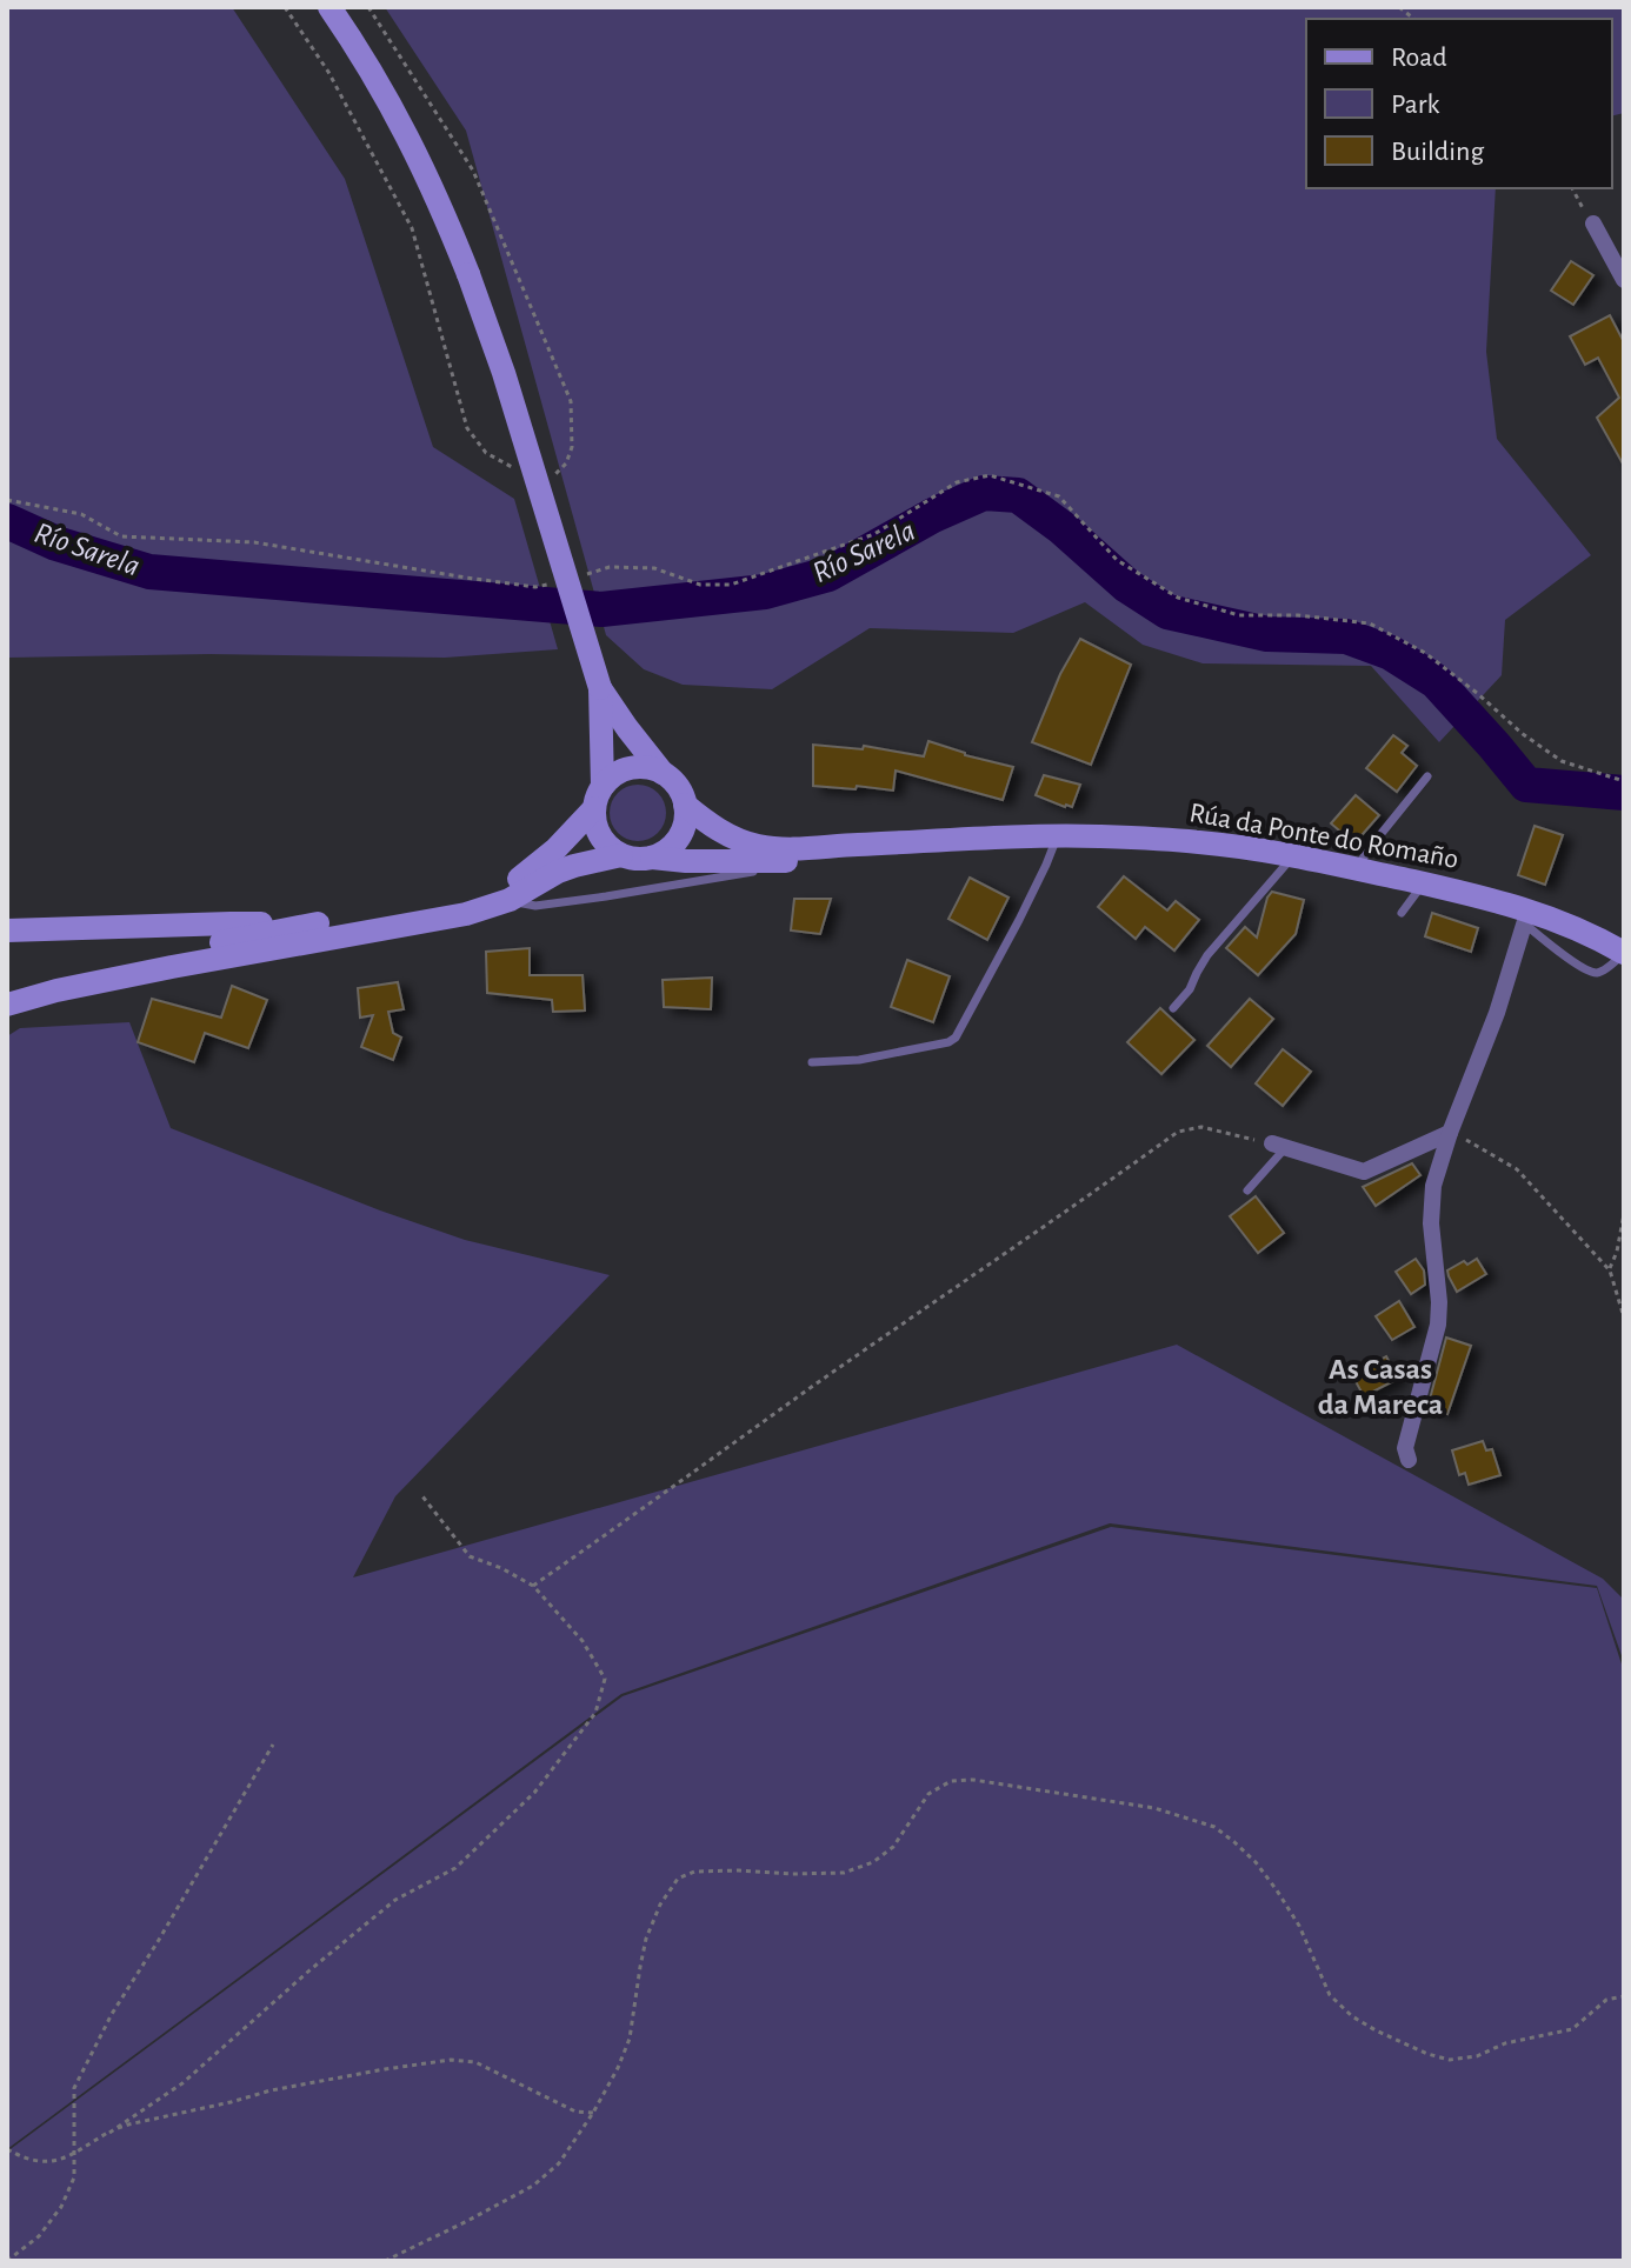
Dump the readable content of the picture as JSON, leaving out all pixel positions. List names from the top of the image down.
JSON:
{
  "streets": {
    "main road": ["Rúa da Ponte do Romaño"]
  },
  "districts": ["As Casas da Mareca"],
  "water": ["Río Sarela"],
  "legend": ["Road", "Park", "Building"]
}
